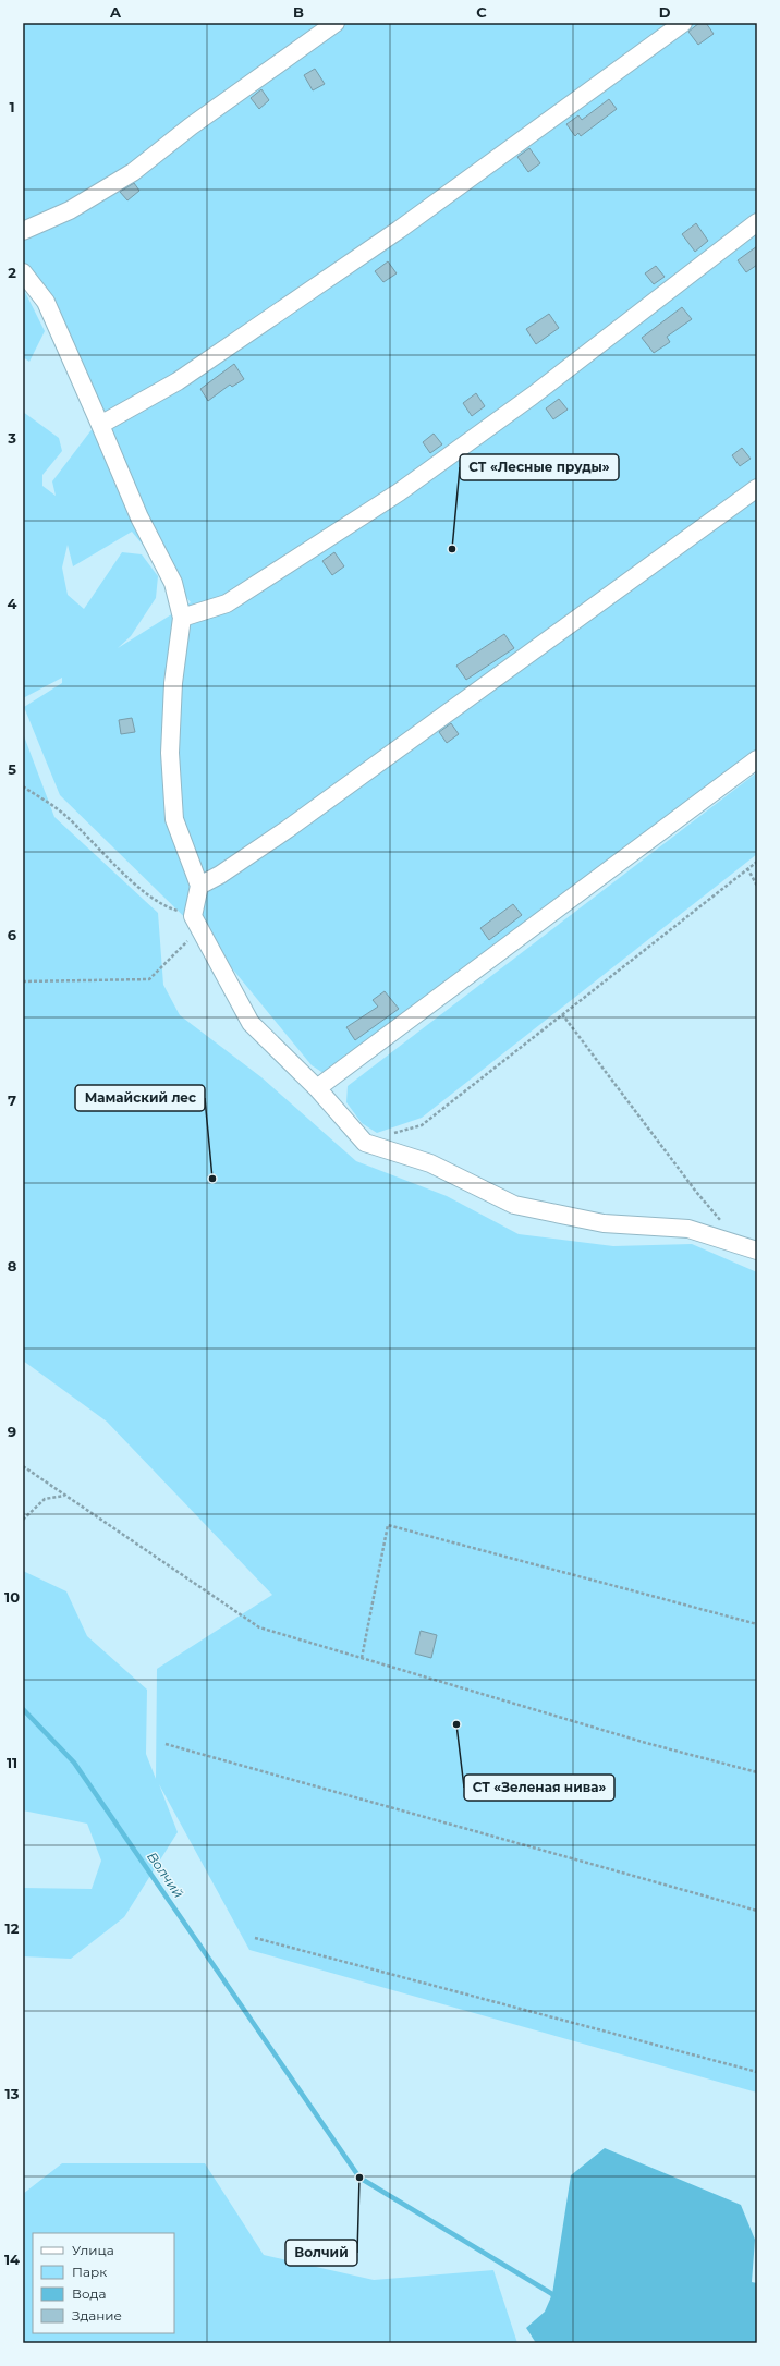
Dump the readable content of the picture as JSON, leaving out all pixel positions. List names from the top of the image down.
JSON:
{
  "water": ["Волчий"],
  "places": [
    "СТ «Лесные пруды»",
    "Мамайский лес",
    "СТ «Зеленая нива»",
    "Волчий"
  ],
  "legend": [
    "Улица",
    "Парк",
    "Вода",
    "Здание"
  ],
  "grid": {
    "columns": [
      "A",
      "B",
      "C",
      "D"
    ],
    "rows": [
      "1",
      "2",
      "3",
      "4",
      "5",
      "6",
      "7",
      "8",
      "9",
      "10",
      "11",
      "12",
      "13",
      "14"
    ]
  }
}
